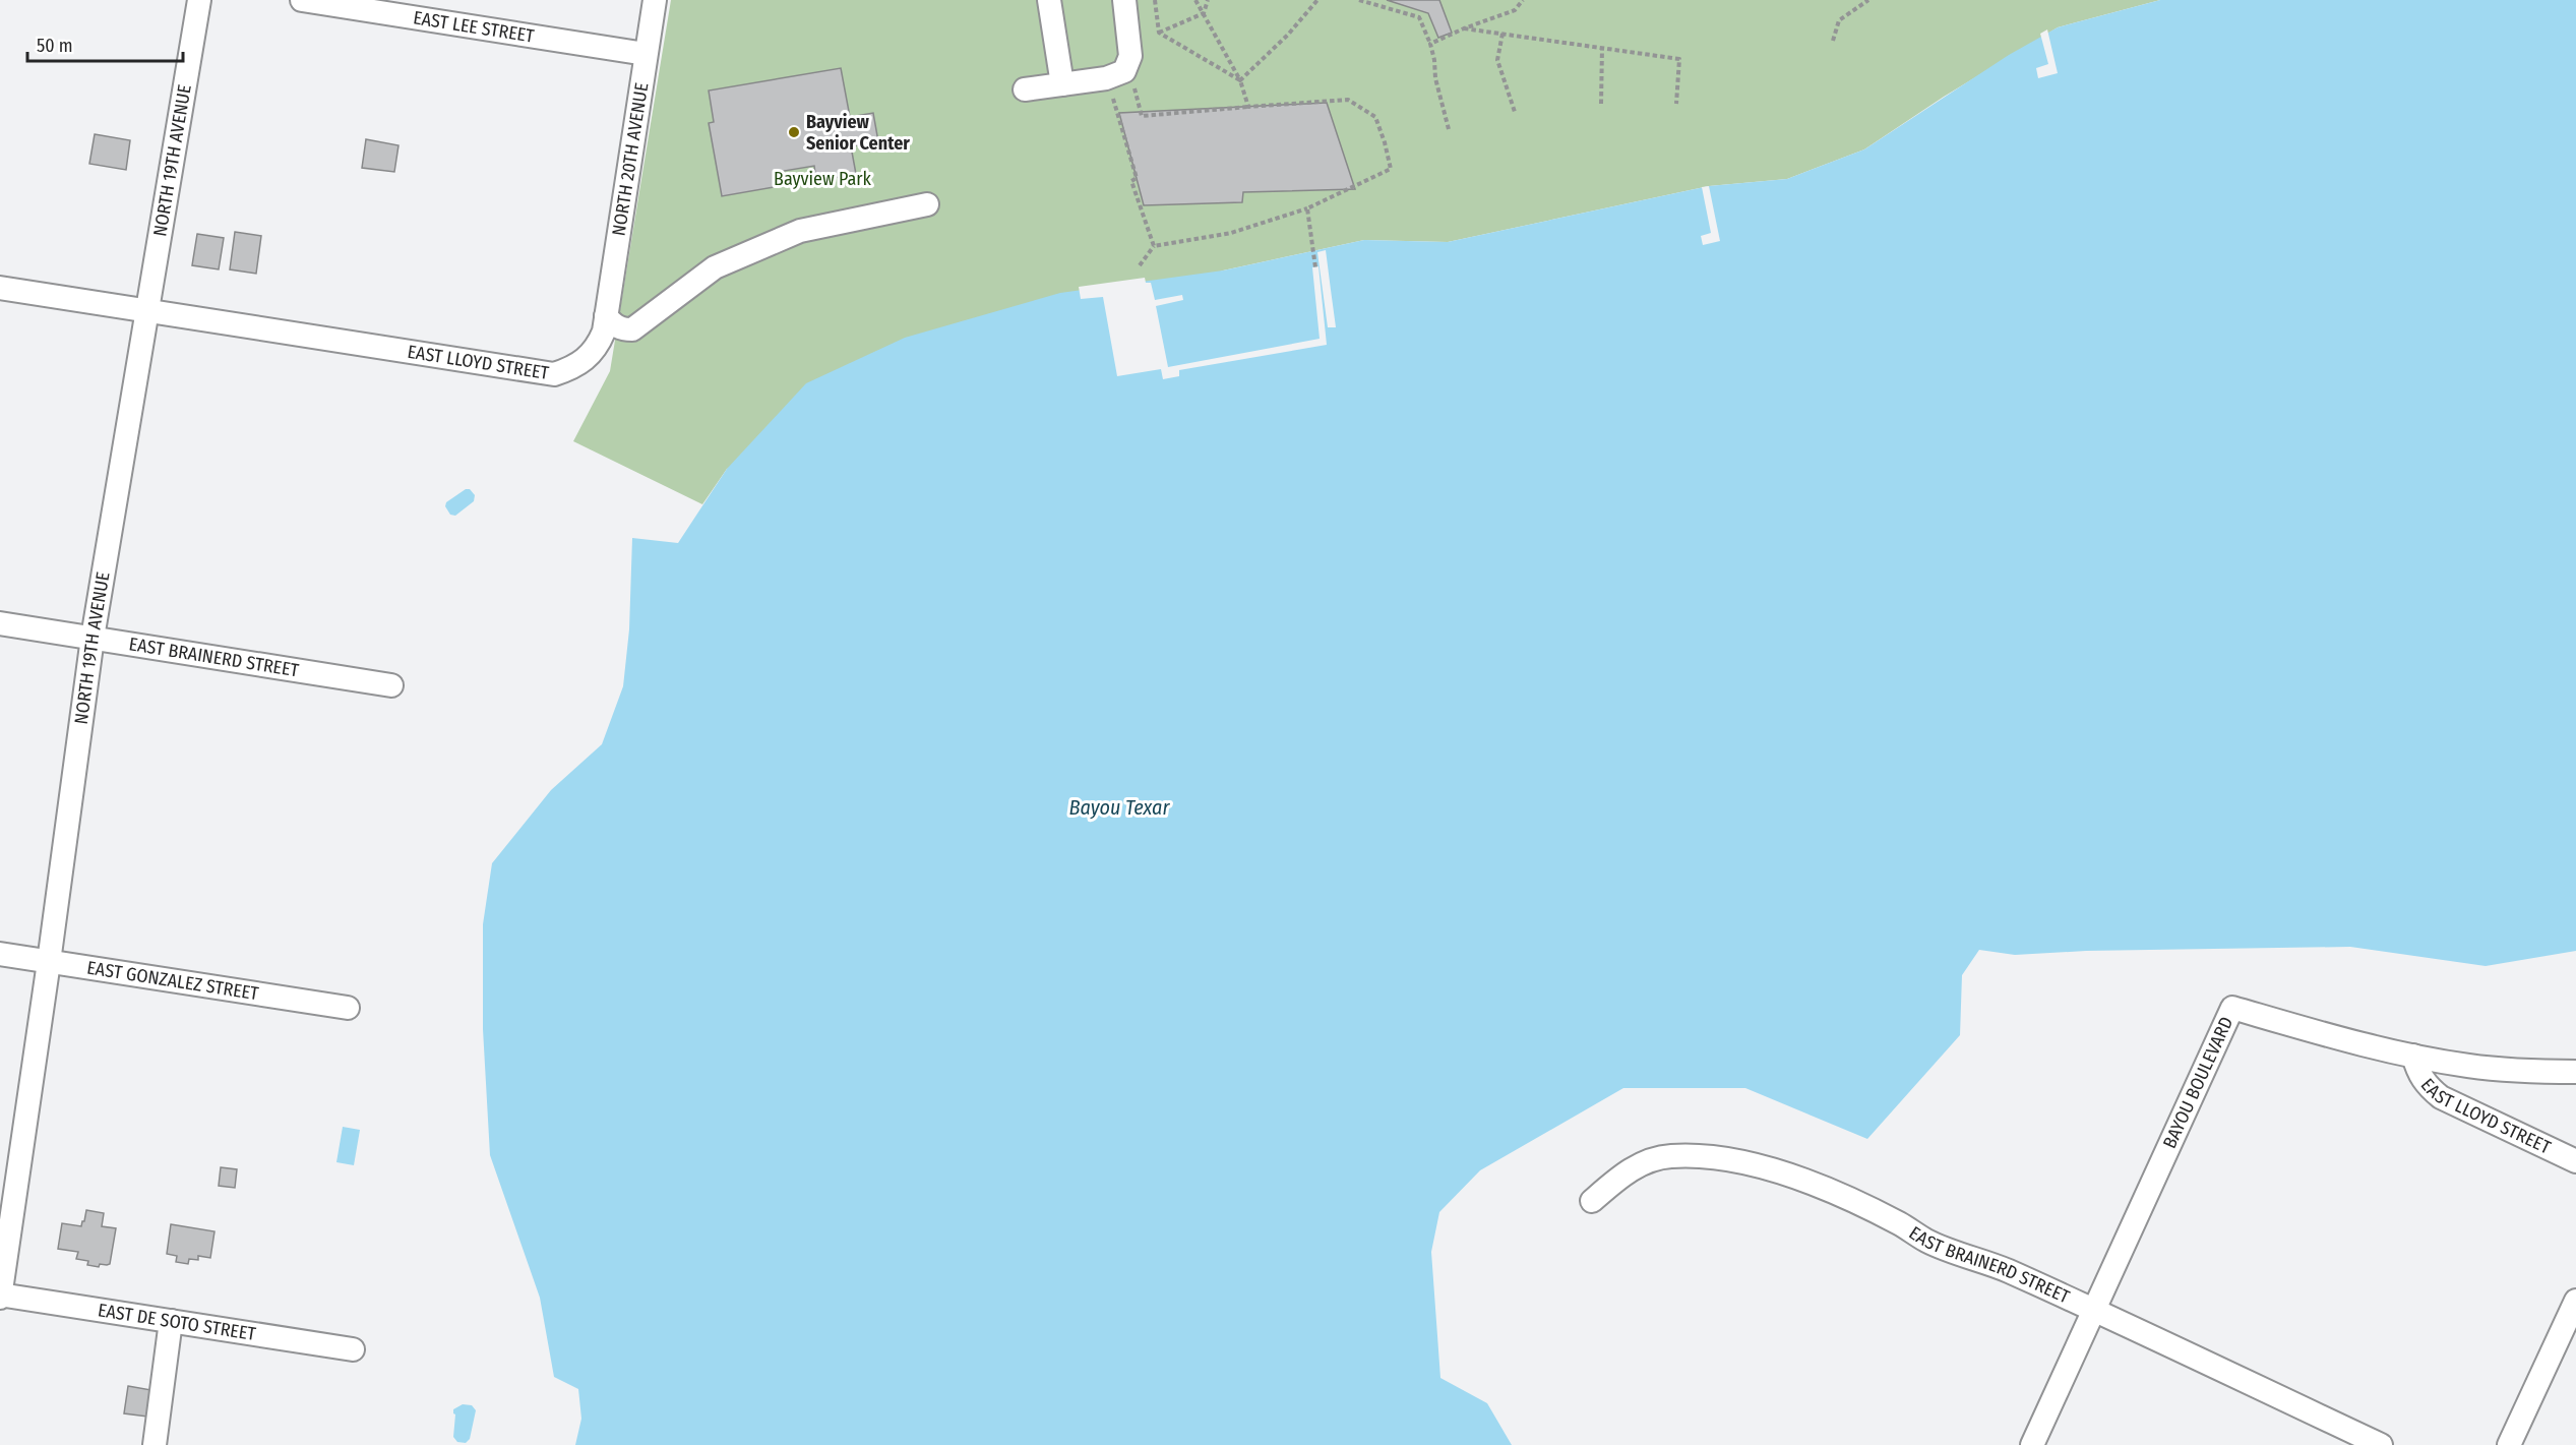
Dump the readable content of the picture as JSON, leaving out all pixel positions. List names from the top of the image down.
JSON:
{
  "streets": {
    "street": [
      "EAST LEE STREET",
      "NORTH 20TH AVENUE",
      "NORTH 19TH AVENUE",
      "EAST LLOYD STREET",
      "EAST BRAINERD STREET",
      "EAST GONZALEZ STREET",
      "BAYOU BOULEVARD",
      "EAST DE SOTO STREET"
    ]
  },
  "crossings": [
    ["EAST LEE STREET", "NORTH 20TH AVENUE"],
    ["NORTH 20TH AVENUE", "EAST LLOYD STREET"],
    ["NORTH 19TH AVENUE", "EAST LLOYD STREET"],
    ["NORTH 19TH AVENUE", "EAST BRAINERD STREET"],
    ["NORTH 19TH AVENUE", "EAST GONZALEZ STREET"],
    ["NORTH 19TH AVENUE", "EAST DE SOTO STREET"],
    ["EAST LLOYD STREET", "BAYOU BOULEVARD"],
    ["EAST BRAINERD STREET", "BAYOU BOULEVARD"]
  ],
  "water": ["Bayou Texar"],
  "parks": ["Bayview Park"],
  "places": ["Bayview Senior Center"],
  "scale_bar": "50 m"
}
